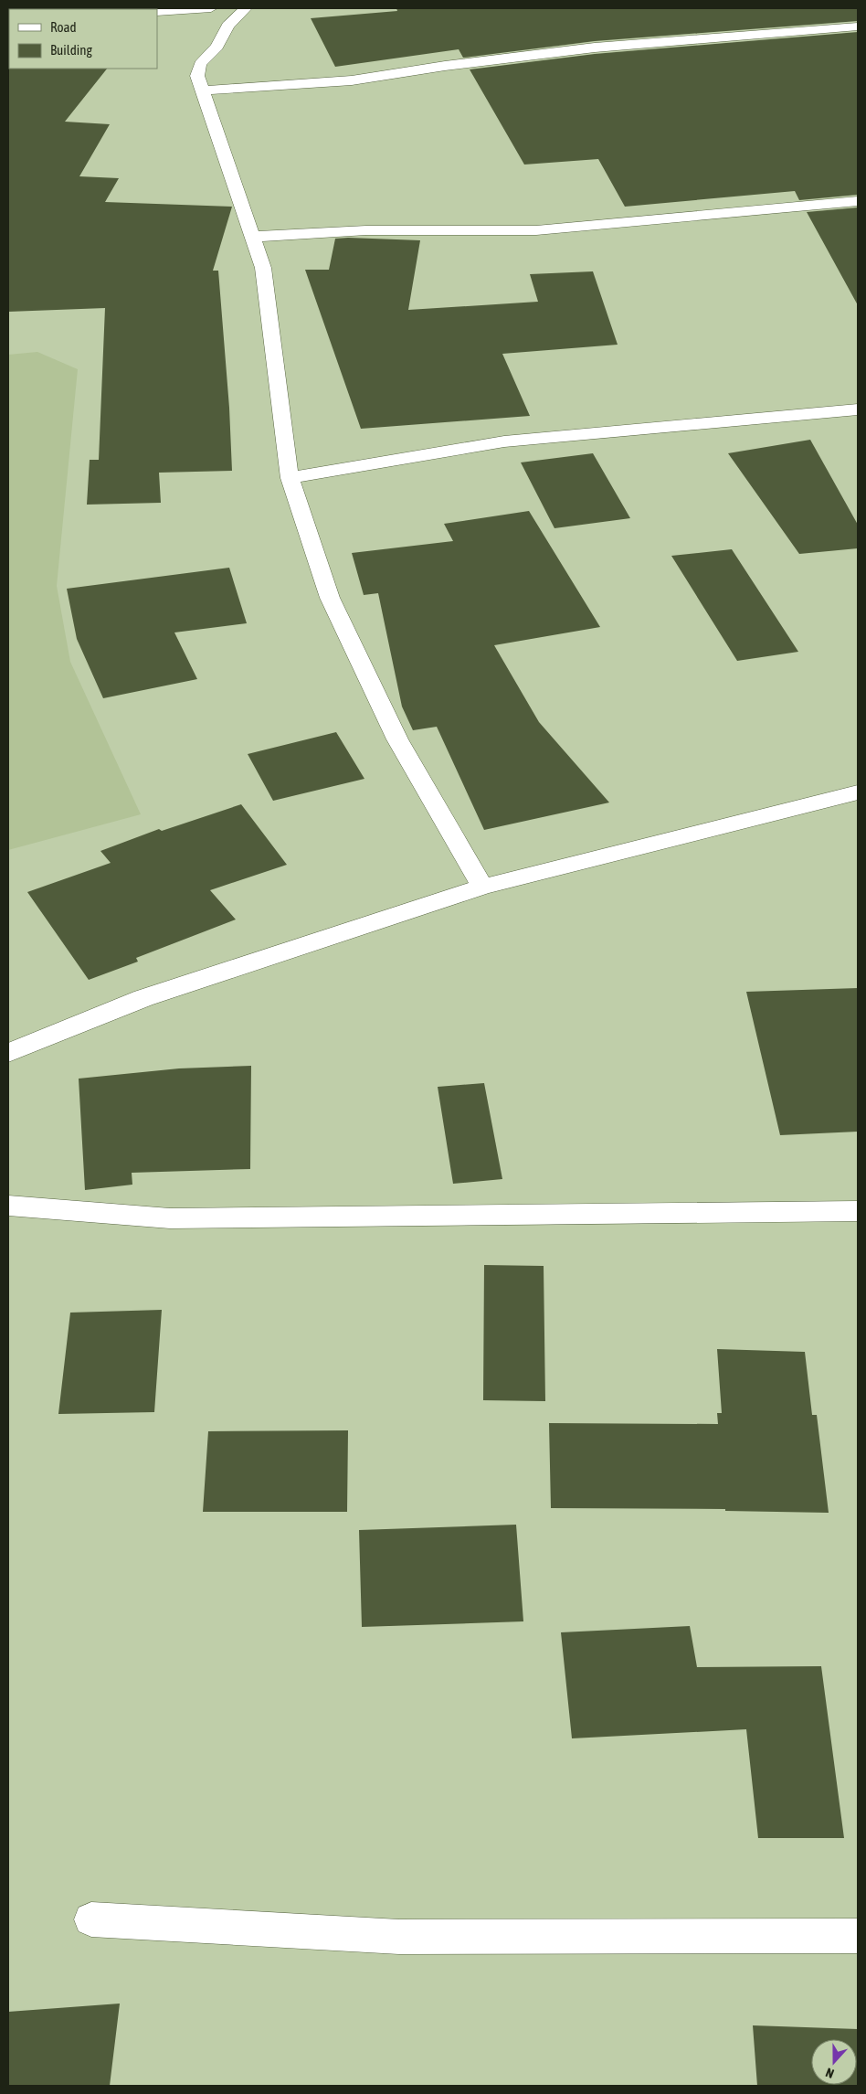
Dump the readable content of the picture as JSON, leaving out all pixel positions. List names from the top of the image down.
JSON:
{
  "legend": ["Road", "Building"],
  "north": "bottom"
}
